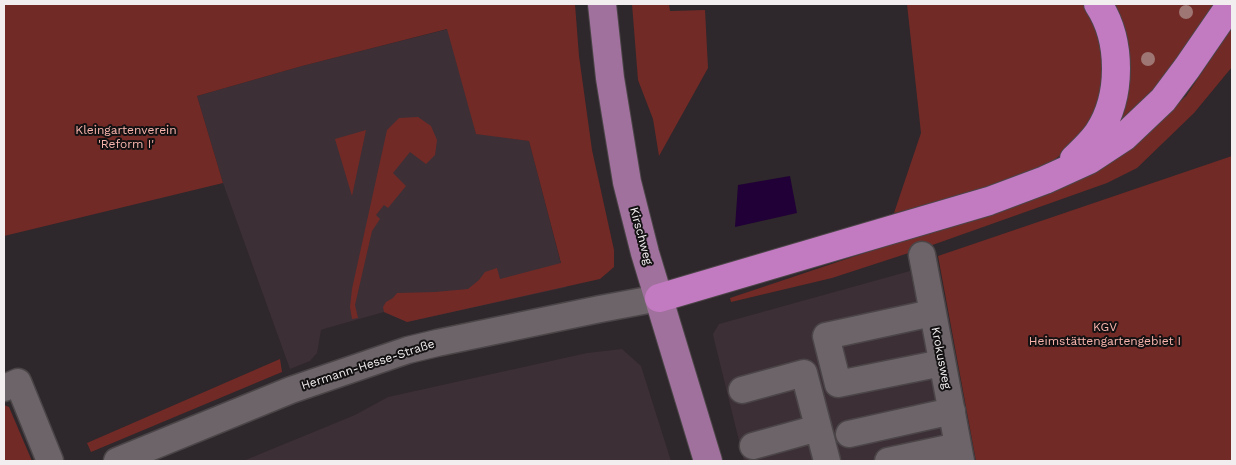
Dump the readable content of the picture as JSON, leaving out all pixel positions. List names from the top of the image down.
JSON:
{
  "streets": {
    "main road": ["Kirschweg"],
    "street": ["Krokusweg", "Hermann-Hesse-Straße"]
  },
  "crossings": [
    ["Kirschweg", "Hermann-Hesse-Straße"]
  ],
  "parks": ["Kleingartenverein 'Reform I'", "KGV Heimstättengartengebiet I"]
}
